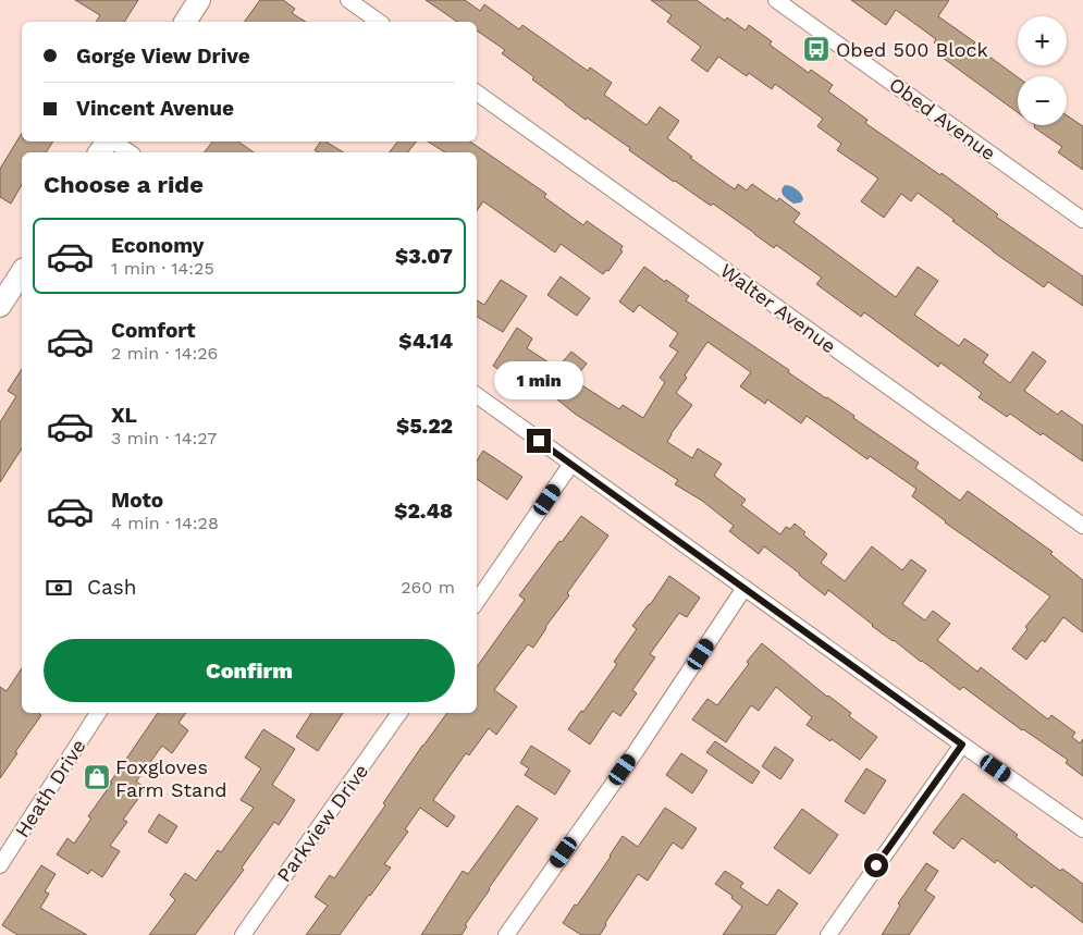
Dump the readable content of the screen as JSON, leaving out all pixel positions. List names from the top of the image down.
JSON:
{
  "streets": {
    "street": [
      "Obed Avenue",
      "Walter Avenue",
      "Heath Drive",
      "Parkview Drive"
    ]
  },
  "places": {
    "bus stop": ["Obed 500 Block"],
    "shop": ["Foxgloves Farm Stand"]
  },
  "page": {
    "map_buttons": ["+", "−"],
    "banner": ["Gorge View Drive", "Vincent Avenue"],
    "heading": "Choose a ride",
    "list": [
      {
        "name": "Economy",
        "note": "1 min · 14:25",
        "value": "$3.07"
      },
      {
        "name": "Comfort",
        "note": "2 min · 14:26",
        "value": "$4.14"
      },
      {
        "name": "XL",
        "note": "3 min · 14:27",
        "value": "$5.22"
      },
      {
        "name": "Moto",
        "note": "4 min · 14:28",
        "value": "$2.48"
      }
    ],
    "bubble": "1 min",
    "pay": ["Cash", "260 m"],
    "buttons": "Confirm"
  }
}
